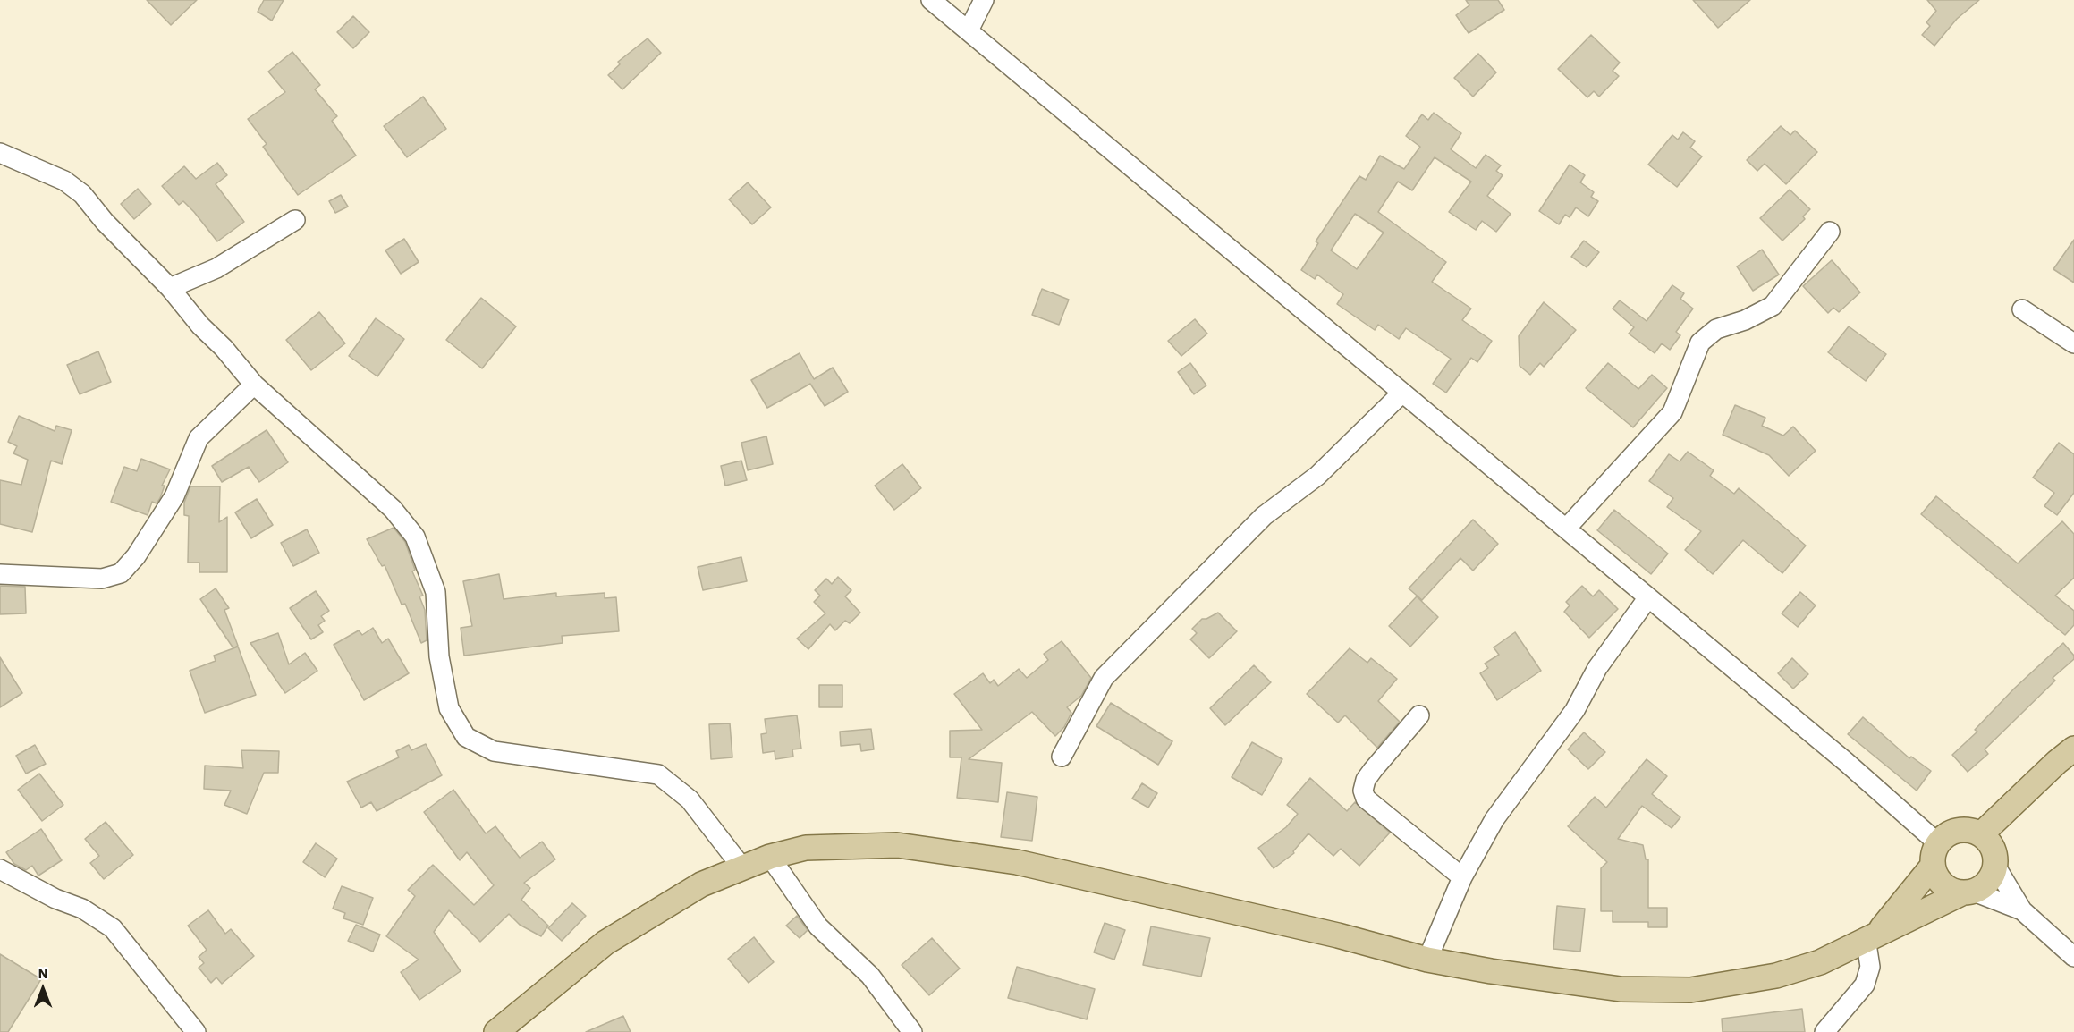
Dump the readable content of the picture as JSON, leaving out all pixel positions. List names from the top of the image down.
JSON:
{
  "north": "top"
}
